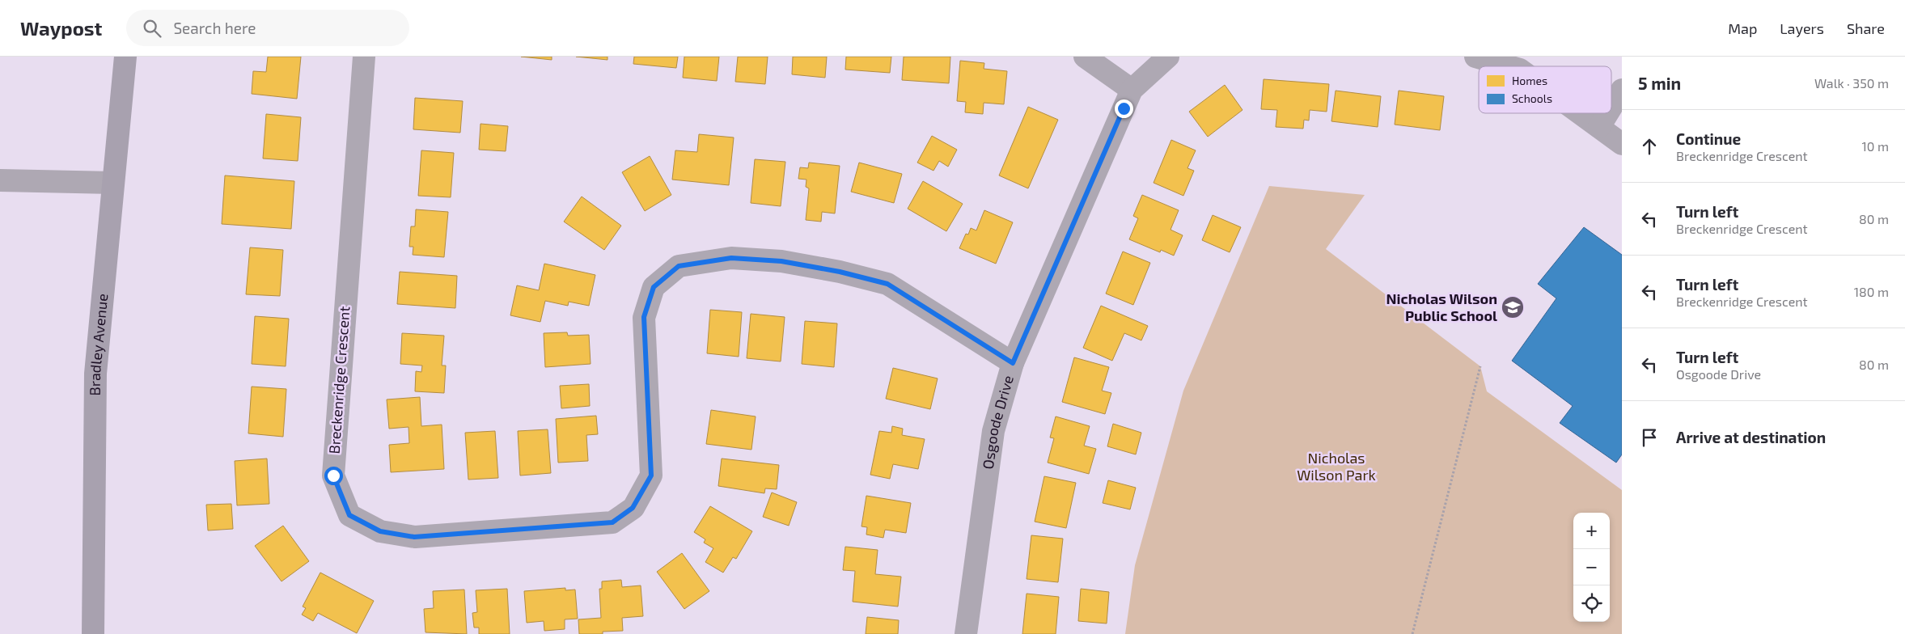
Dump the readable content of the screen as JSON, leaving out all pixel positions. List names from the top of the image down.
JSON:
{
  "streets": {
    "main road": ["Bradley Avenue"],
    "street": ["Breckenridge Crescent", "Osgoode Drive"]
  },
  "crossings": [
    ["Breckenridge Crescent", "Osgoode Drive"]
  ],
  "parks": ["Nicholas Wilson Park"],
  "places": {
    "school or university": ["Nicholas Wilson Public School"]
  },
  "legend": ["Homes", "Schools"],
  "page": {
    "header": "Waypost",
    "search": "Search here",
    "nav": ["Map", "Layers", "Share"],
    "heading": ["5 min", "Walk · 350 m"],
    "list": [
      ["Continue", "Breckenridge Crescent", "10 m"],
      ["Turn left", "Breckenridge Crescent", "80 m"],
      ["Turn left", "Breckenridge Crescent", "180 m"],
      ["Turn left", "Osgoode Drive", "80 m"],
      "Arrive at destination"
    ],
    "map_buttons": ["+", "−"]
  }
}
